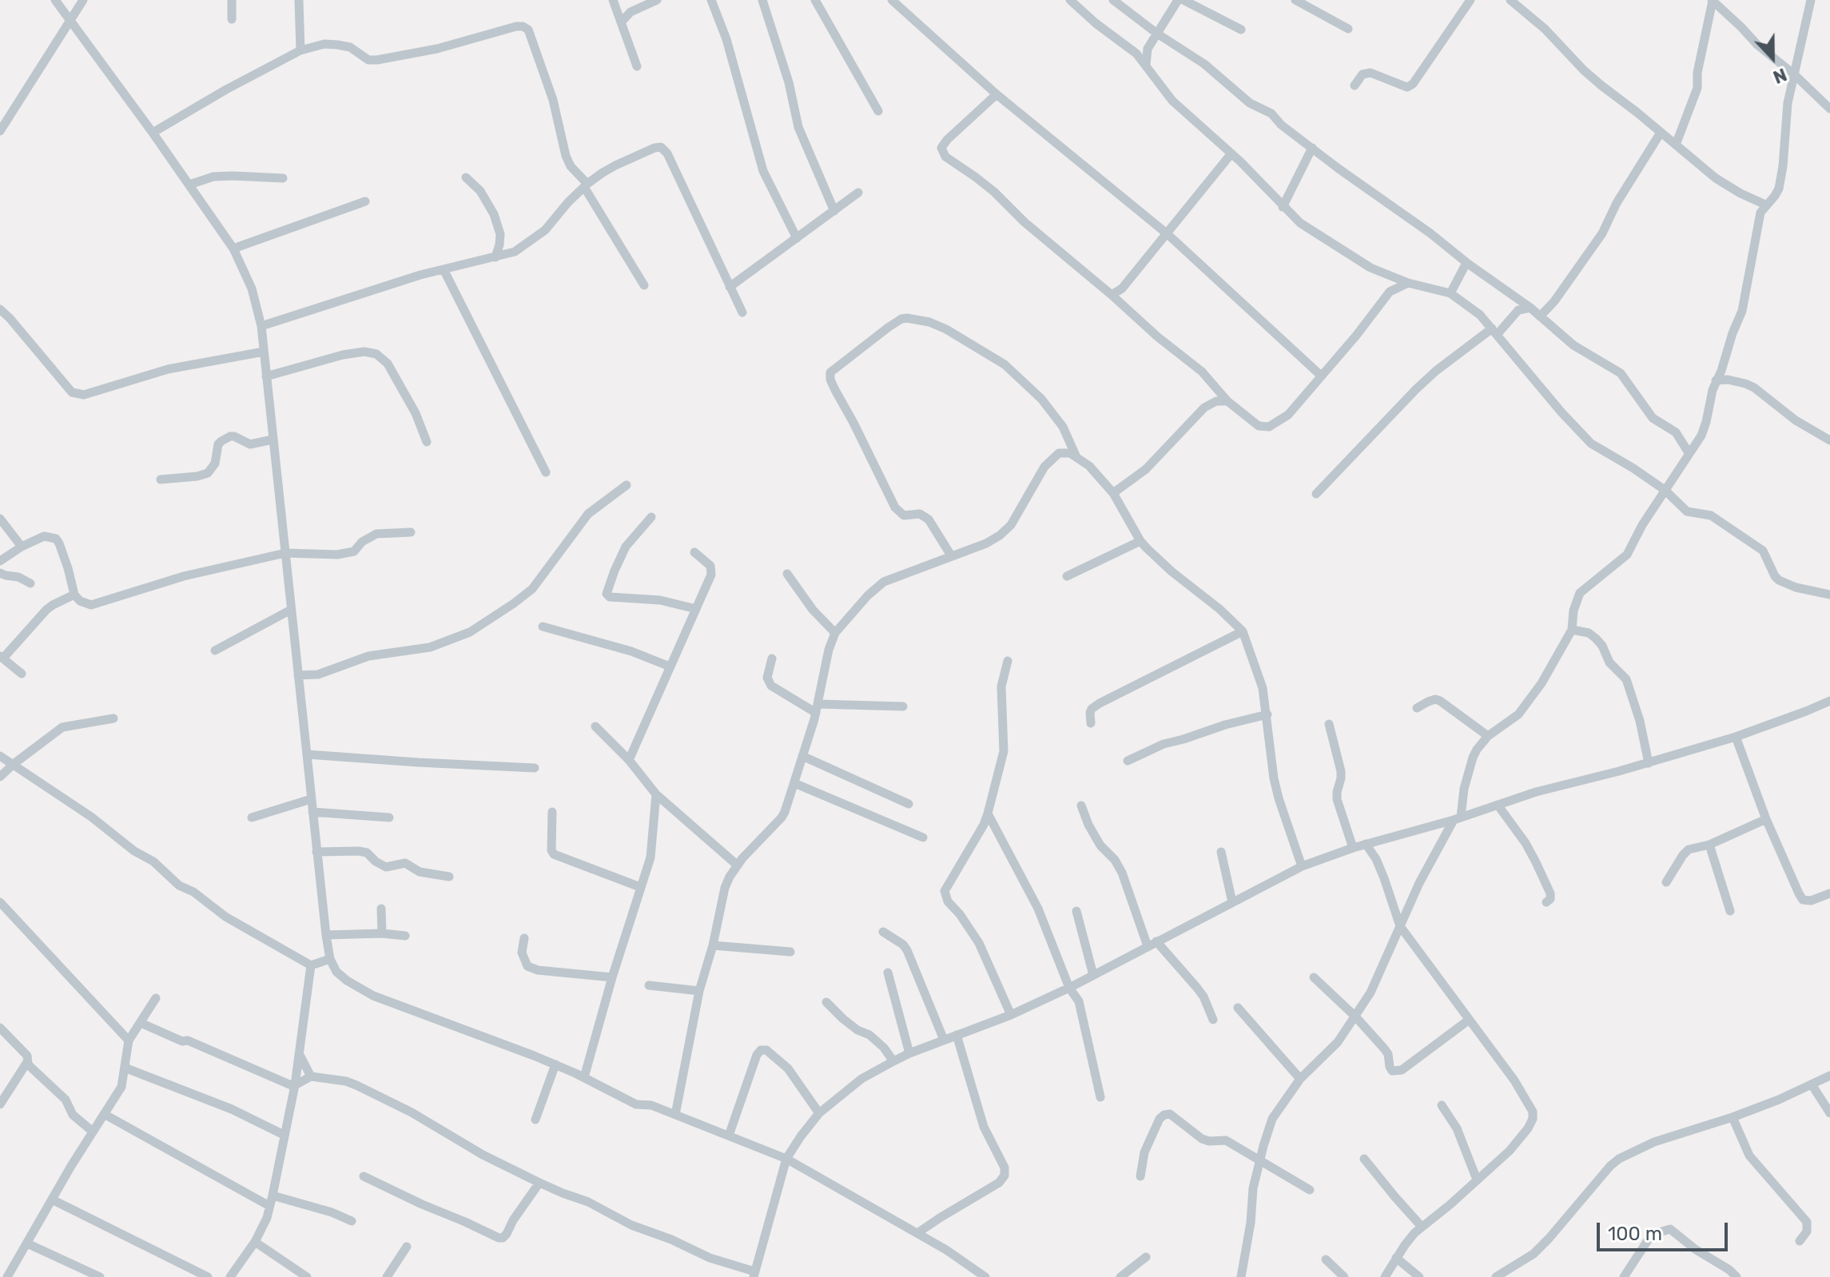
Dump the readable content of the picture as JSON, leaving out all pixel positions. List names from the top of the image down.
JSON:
{
  "scale_bar": "100 m",
  "north": "bottom"
}
